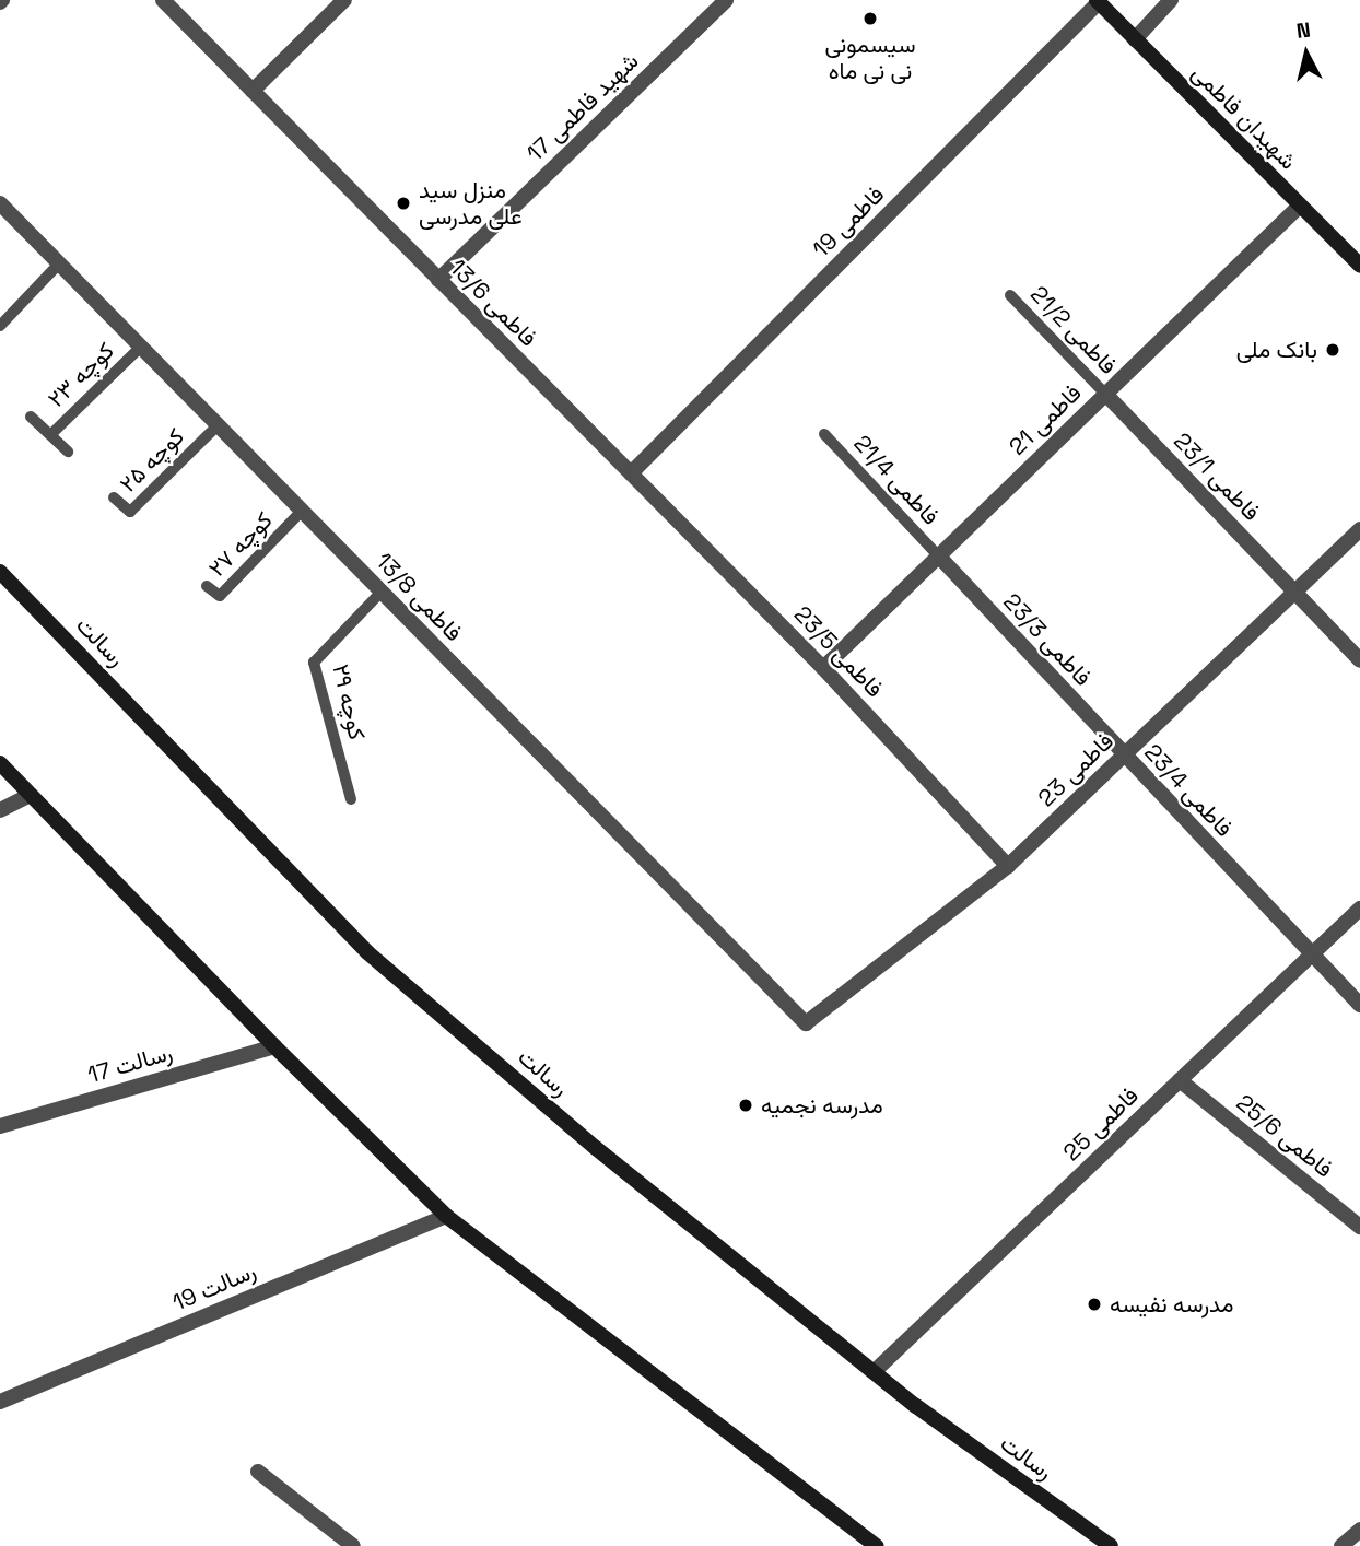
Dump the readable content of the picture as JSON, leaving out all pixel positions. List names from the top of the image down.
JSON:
{
  "streets": {
    "street": [
      "شهید فاطمی 17",
      "شهیدان فاطمی",
      "فاطمی 19",
      "فاطمی 13/6",
      "فاطمی 21",
      "فاطمی 23/1",
      "فاطمی 13/8",
      "فاطمی 23/3",
      "رسالت",
      "فاطمی 23/5",
      "فاطمی 23",
      "فاطمی 23/4",
      "رسالت 17",
      "فاطمی 25",
      "فاطمی 25/6",
      "رسالت 19"
    ],
    "lane": [
      "فاطمی 21/2",
      "کوچه ۲۳",
      "کوچه ۲۵",
      "فاطمی 21/4",
      "کوچه ۲۷",
      "کوچه ۲۹"
    ]
  },
  "crossings": [
    ["شهید فاطمی 17", "فاطمی 13/6"],
    ["شهیدان فاطمی", "فاطمی 19"],
    ["شهیدان فاطمی", "فاطمی 21"],
    ["فاطمی 19", "فاطمی 13/6"],
    ["فاطمی 19", "فاطمی 23/5"],
    ["فاطمی 13/6", "فاطمی 23/5"],
    ["فاطمی 21/2", "فاطمی 21"],
    ["فاطمی 21/2", "فاطمی 23/1"],
    ["کوچه ۲۳", "فاطمی 13/8"],
    ["فاطمی 21", "فاطمی 23/1"],
    ["فاطمی 21", "فاطمی 21/4"],
    ["فاطمی 21", "فاطمی 23/3"],
    ["فاطمی 21", "فاطمی 23/5"],
    ["کوچه ۲۵", "فاطمی 13/8"],
    ["فاطمی 23/1", "فاطمی 23"],
    ["فاطمی 21/4", "فاطمی 23/3"],
    ["کوچه ۲۷", "فاطمی 13/8"],
    ["فاطمی 13/8", "کوچه ۲۹"],
    ["فاطمی 13/8", "فاطمی 23"],
    ["فاطمی 23/3", "فاطمی 23"],
    ["فاطمی 23/3", "فاطمی 23/4"],
    ["رسالت", "فاطمی 25"],
    ["فاطمی 23/5", "فاطمی 23"],
    ["فاطمی 23", "فاطمی 23/4"],
    ["فاطمی 23/4", "فاطمی 25"],
    ["فاطمی 25", "فاطمی 25/6"]
  ],
  "places": [
    "سیسمونی نی نی ماه",
    "منزل سید علی مدرسی",
    "بانک ملی",
    "مدرسه نجمیه",
    "مدرسه نفیسه"
  ],
  "north": "top"
}
